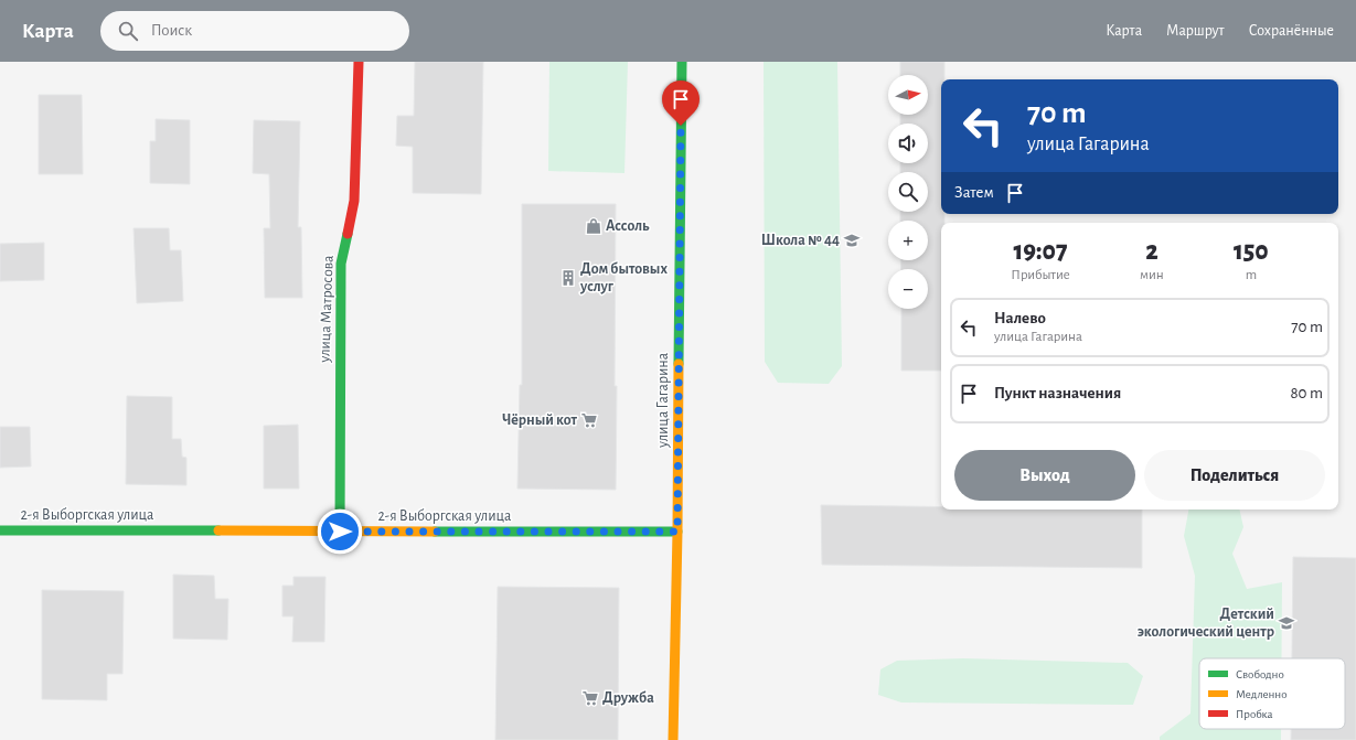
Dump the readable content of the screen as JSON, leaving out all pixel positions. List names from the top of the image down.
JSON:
{
  "streets": {
    "street": ["улица Матросова", "улица Гагарина", "2-я Выборгская улица"]
  },
  "crossings": [
    ["улица Матросова", "2-я Выборгская улица"],
    ["улица Гагарина", "2-я Выборгская улица"]
  ],
  "places": {
    "shop": ["Ассоль"],
    "school or university": ["Школа № 44", "Детский экологический центр"],
    "building": ["Дом бытовых услуг"],
    "supermarket": ["Чёрный кот", "Дружба"]
  },
  "legend": ["Свободно", "Медленно", "Пробка"],
  "north": "right",
  "page": {
    "header": "Карта",
    "search": "Поиск",
    "nav": ["Карта", "Маршрут", "Сохранённые"],
    "map_buttons": ["+", "−"],
    "turn": ["70 m", "улица Гагарина"],
    "then": "Затем",
    "eta": [
      "19:07",
      "Прибытие",
      "2",
      "мин",
      "150",
      "m"
    ],
    "list": [
      {
        "name": "Налево",
        "note": "улица Гагарина",
        "value": "70 m"
      },
      {
        "name": "Пункт назначения",
        "value": "80 m"
      }
    ],
    "buttons": ["Выход", "Поделиться"]
  }
}
